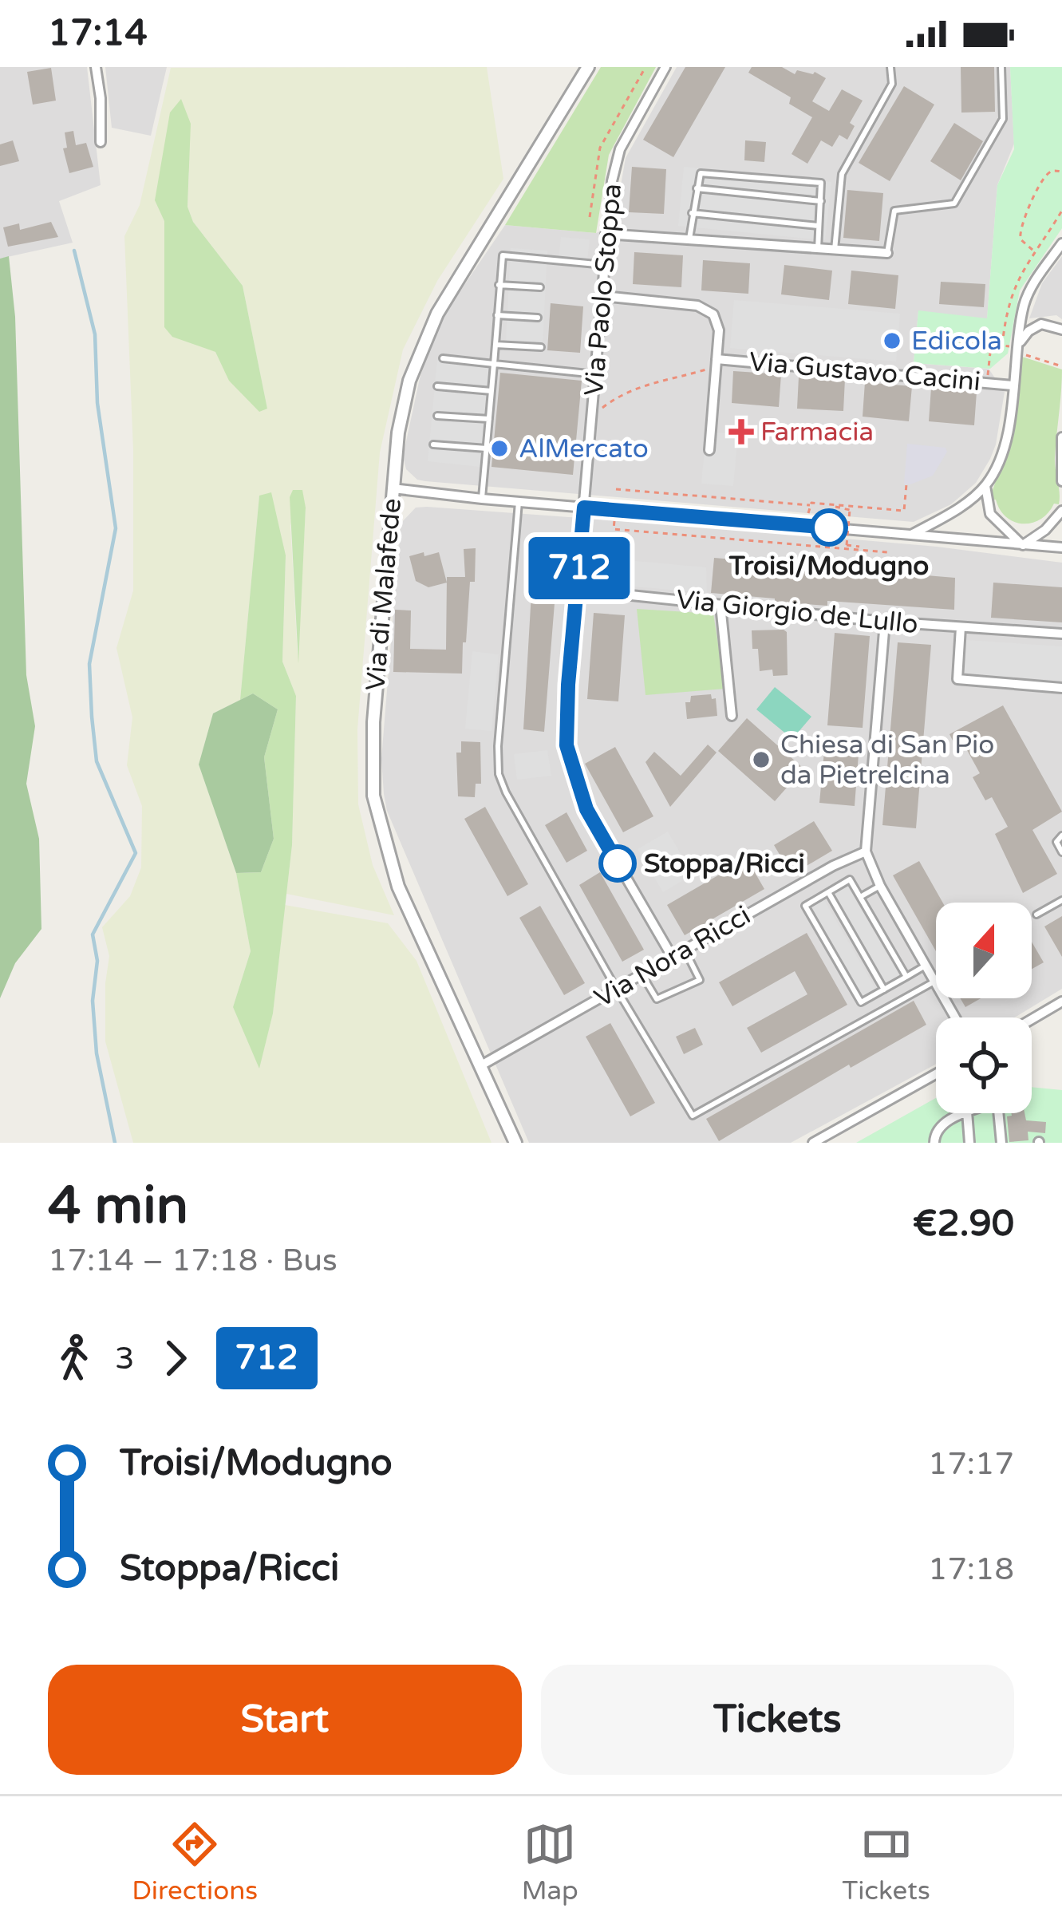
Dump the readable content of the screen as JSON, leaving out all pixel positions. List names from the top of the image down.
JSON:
{
  "streets": {
    "street": [
      "Via Paolo Stoppa",
      "Via Gustavo Cacini",
      "Via di Malafede",
      "Via Giorgio de Lullo",
      "Via Nora Ricci"
    ]
  },
  "crossings": [
    ["Via Paolo Stoppa", "Via Giorgio de Lullo"],
    ["Via Paolo Stoppa", "Via Nora Ricci"],
    ["Via di Malafede", "Via Nora Ricci"]
  ],
  "places": {
    "other": [
      "Edicola",
      "AlMercato",
      "Troisi/Modugno",
      "Chiesa di San Pio da Pietrelcina",
      "Stoppa/Ricci"
    ],
    "health": ["Farmacia"]
  },
  "lines": ["bus line 712"],
  "north": "top",
  "page": {
    "status": "17:14",
    "on_map": "712",
    "heading": ["4 min", "17:14 – 17:18 · Bus", "€2.90"],
    "legs": ["3", "712"],
    "list": [
      {
        "name": "Troisi/Modugno",
        "value": "17:17"
      },
      {
        "name": "Stoppa/Ricci",
        "value": "17:18"
      }
    ],
    "buttons": ["Start", "Tickets"],
    "tabs": ["Directions", "Map", "Tickets"]
  }
}
